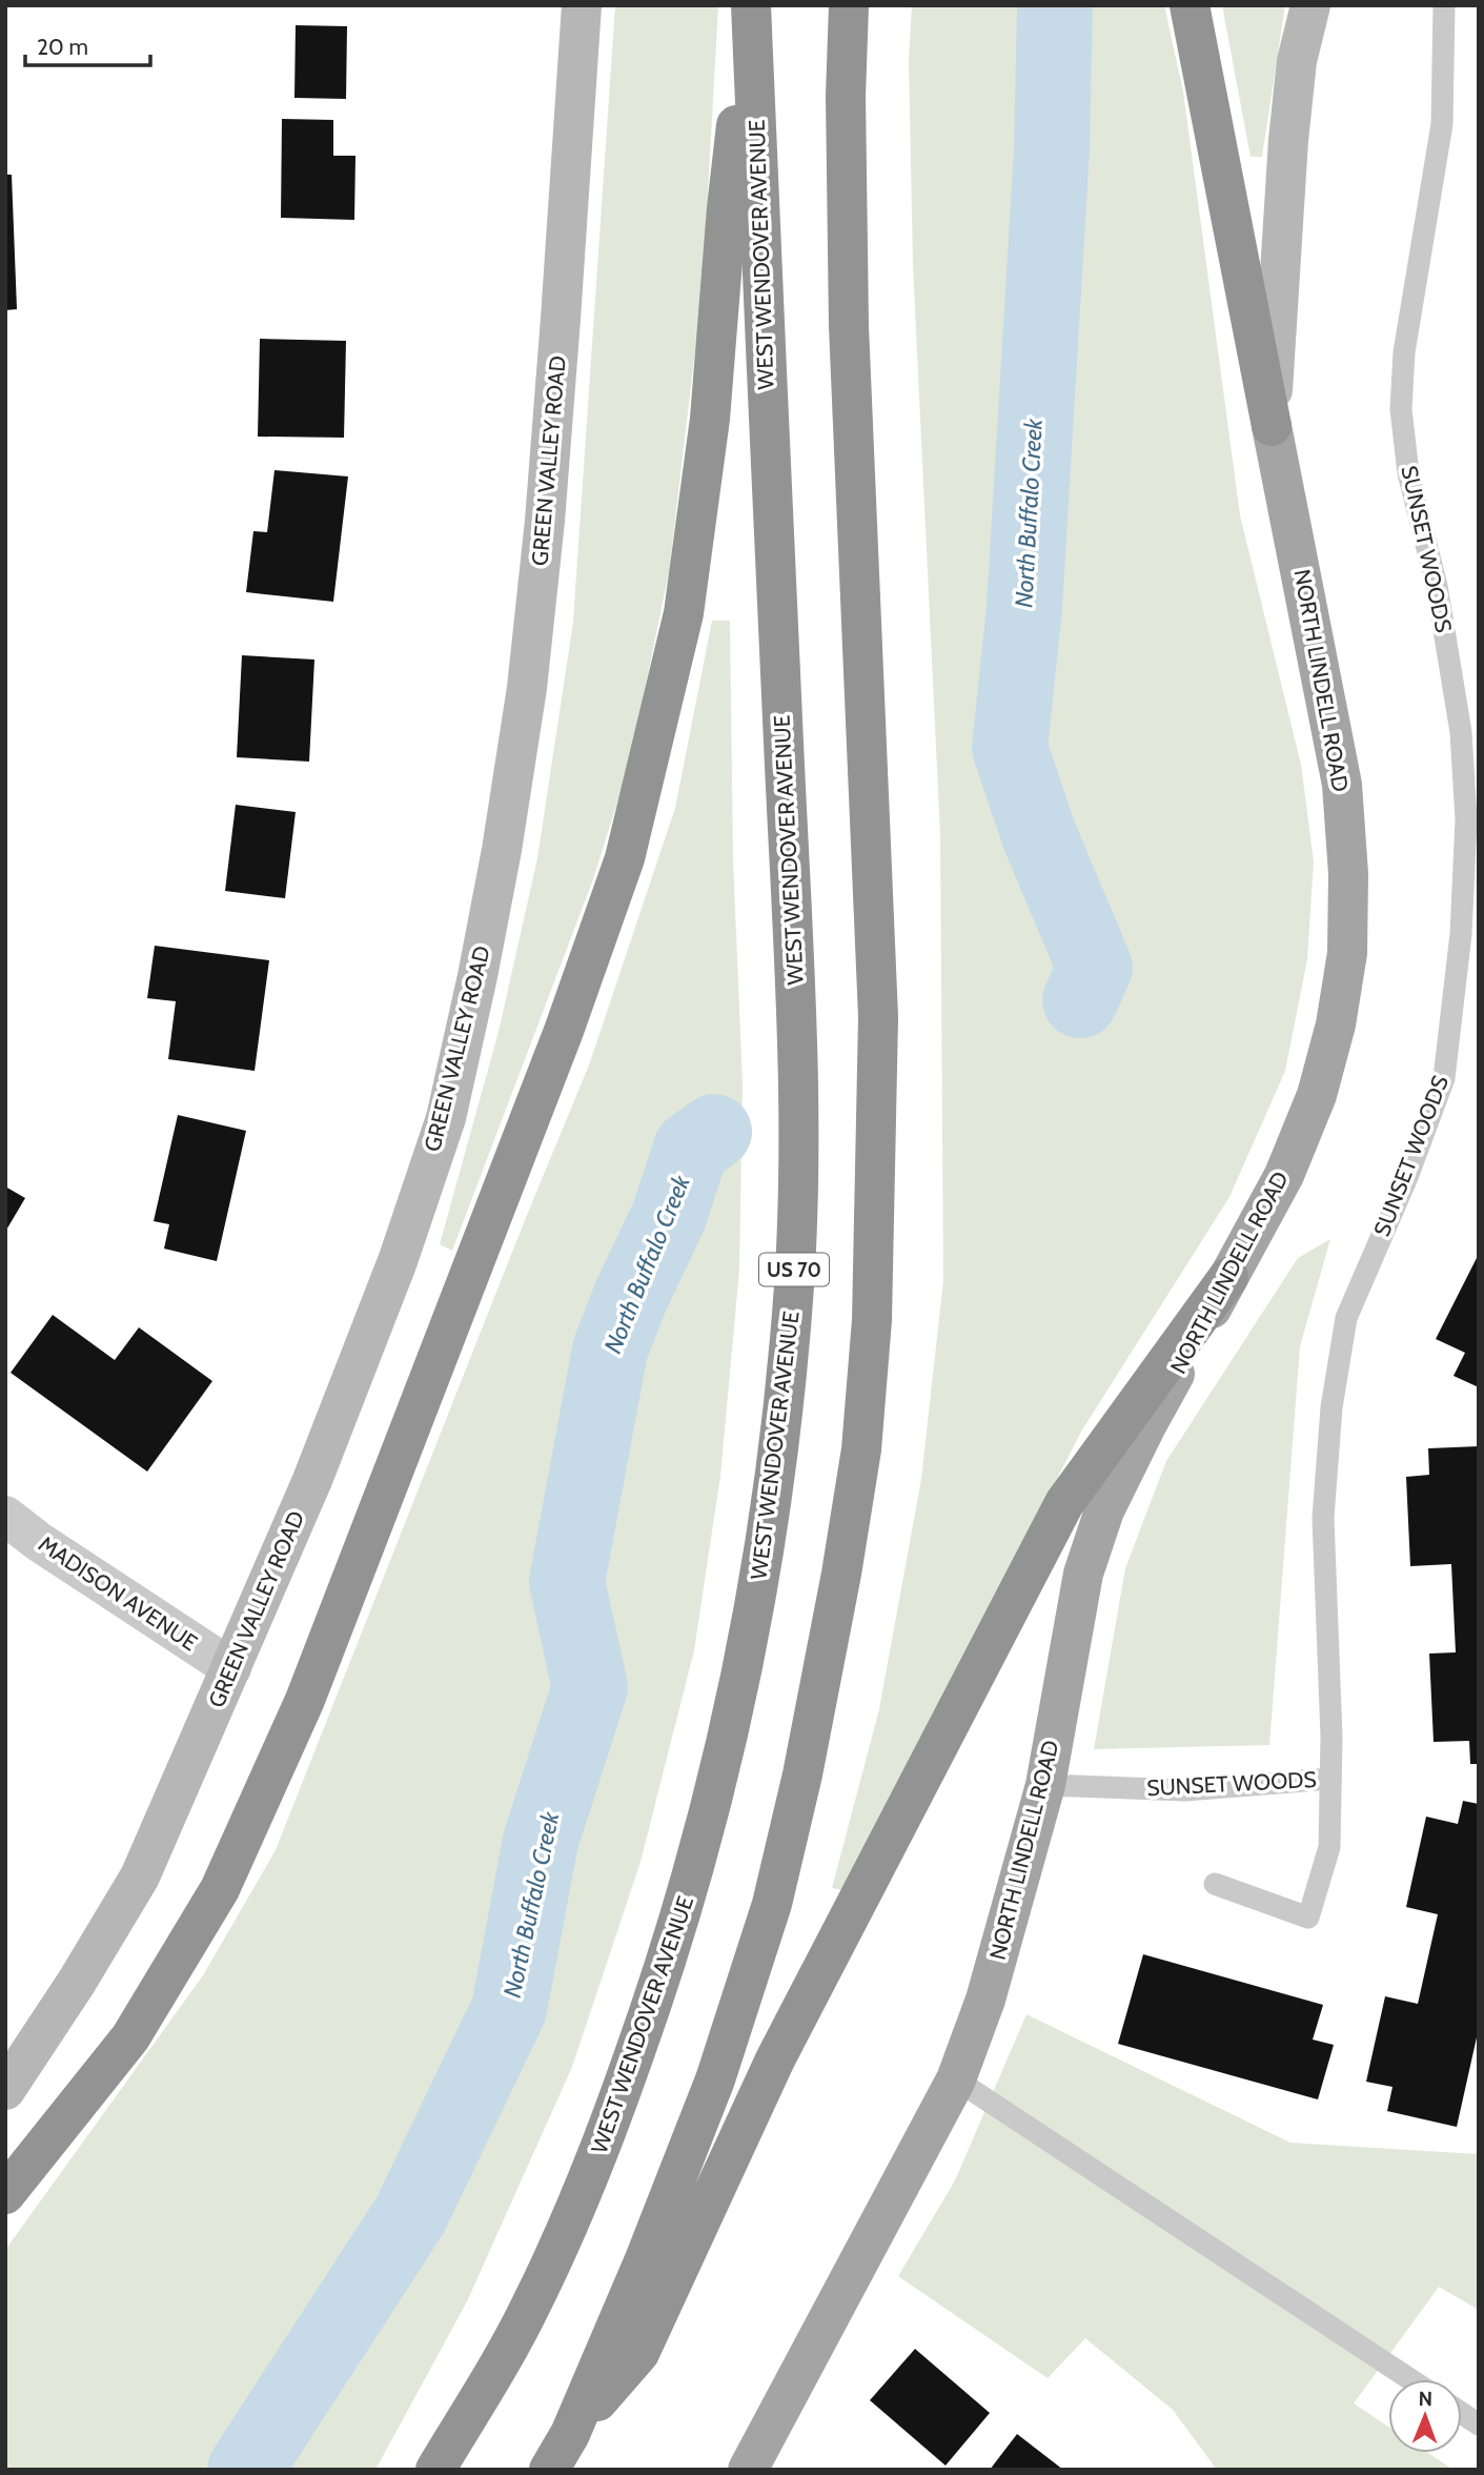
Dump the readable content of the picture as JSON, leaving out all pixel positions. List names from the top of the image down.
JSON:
{
  "streets": {
    "highway": ["WEST WENDOVER AVENUE", "US 70"],
    "main road": ["GREEN VALLEY ROAD", "NORTH LINDELL ROAD"],
    "street": ["MADISON AVENUE"],
    "lane": ["SUNSET WOODS"]
  },
  "crossings": [
    ["GREEN VALLEY ROAD", "MADISON AVENUE"],
    ["SUNSET WOODS", "NORTH LINDELL ROAD"]
  ],
  "water": ["North Buffalo Creek"],
  "scale_bar": "20 m",
  "north": "top"
}
